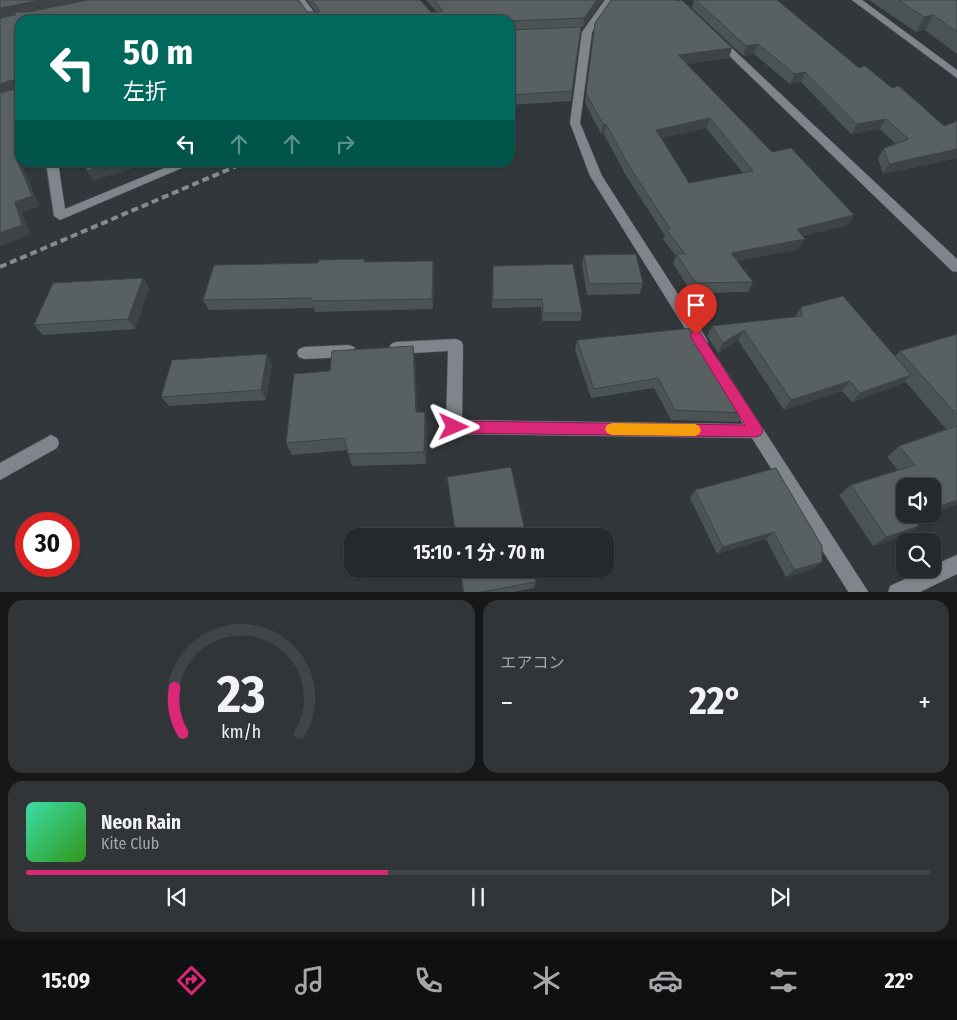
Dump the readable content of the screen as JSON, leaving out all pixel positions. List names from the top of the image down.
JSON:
{
  "page": {
    "turn": ["50 m", "左折"],
    "limit": "30",
    "trip": "15:10 · 1 分 · 70 m",
    "tile": "エアコン",
    "heat": ["−", "22°", "+"],
    "song": ["Neon Rain", "Kite Club"],
    "tabs": ["15:09", "22°"],
    "gauge": ["23", "km/h"]
  }
}
